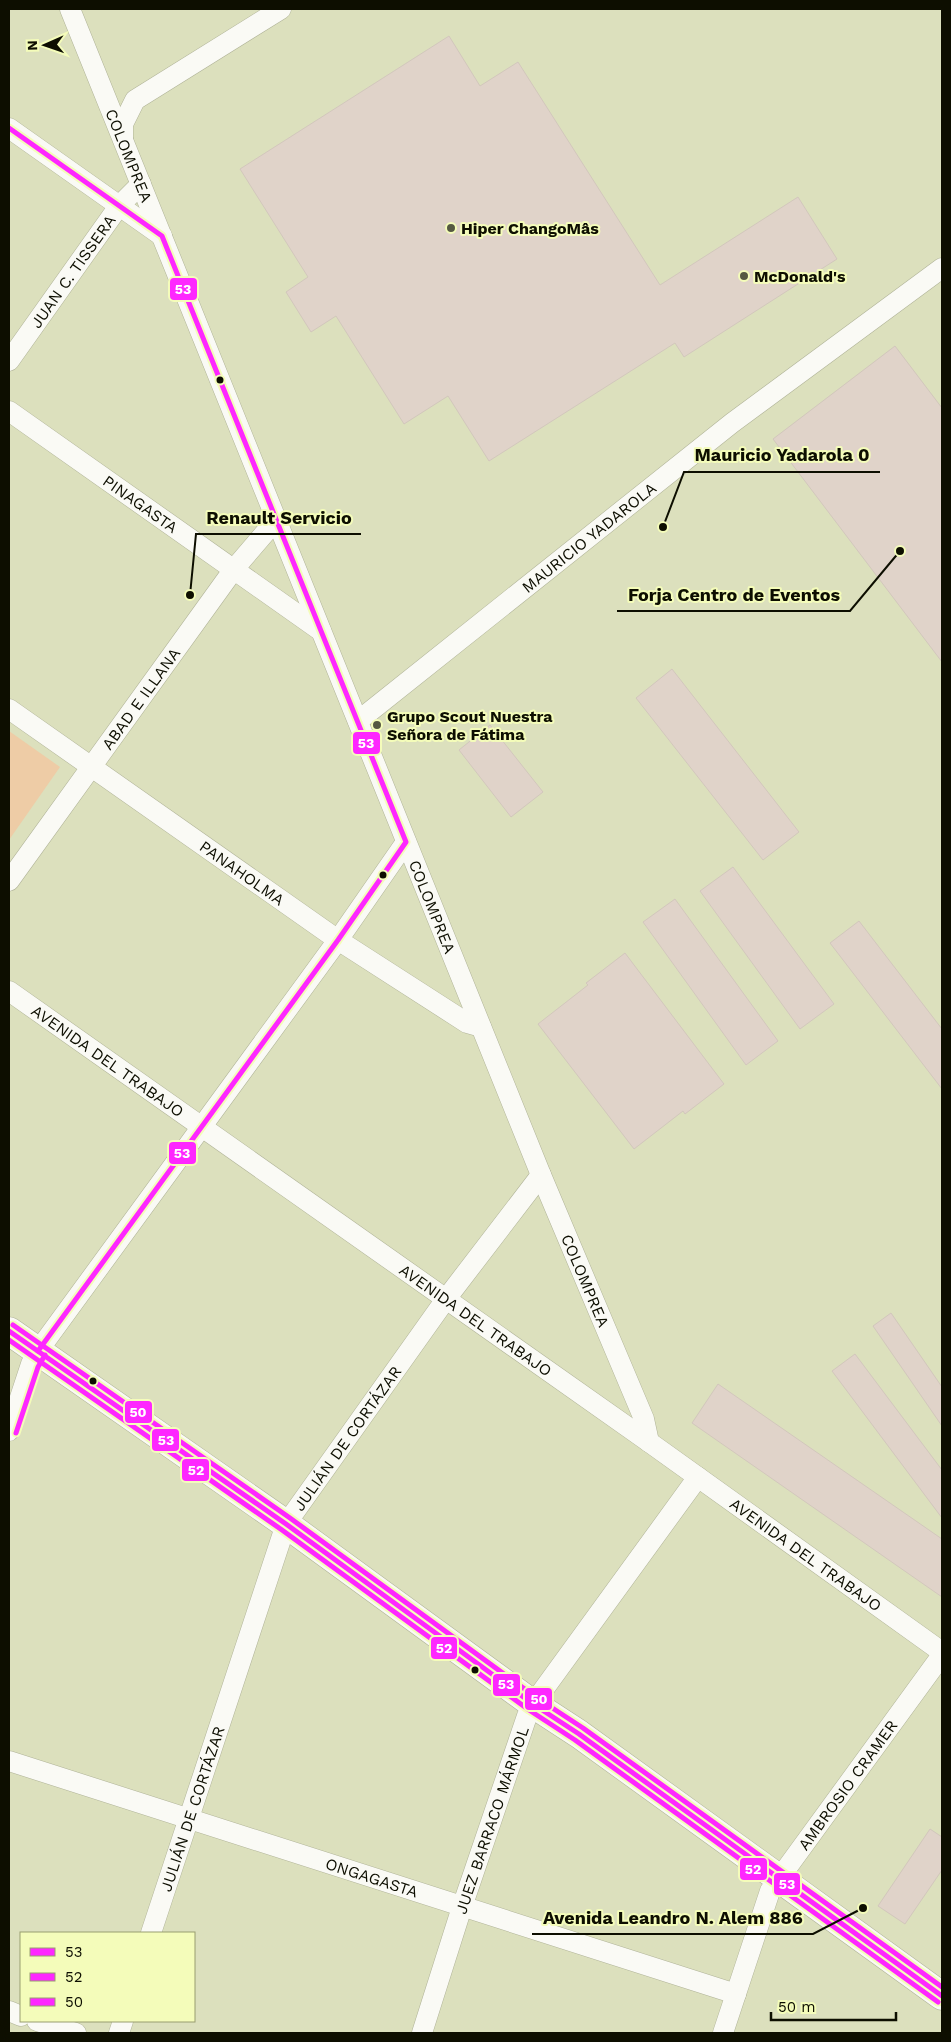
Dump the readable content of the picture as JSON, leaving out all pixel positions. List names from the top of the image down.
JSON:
{
  "streets": {
    "street": [
      "COLOMPREA",
      "JUAN C. TISSERA",
      "PINAGASTA",
      "MAURICIO YADAROLA",
      "ABAD E ILLANA",
      "PANAHOLMA",
      "AVENIDA DEL TRABAJO",
      "JULIÁN DE CORTÁZAR",
      "AMBROSIO CRAMER",
      "JUEZ BARRACO MÁRMOL",
      "ONGAGASTA"
    ]
  },
  "crossings": [
    ["COLOMPREA", "JUAN C. TISSERA"],
    ["COLOMPREA", "PINAGASTA"],
    ["COLOMPREA", "MAURICIO YADAROLA"],
    ["COLOMPREA", "ABAD E ILLANA"],
    ["COLOMPREA", "PANAHOLMA"],
    ["COLOMPREA", "AVENIDA DEL TRABAJO"],
    ["COLOMPREA", "JULIÁN DE CORTÁZAR"],
    ["PINAGASTA", "ABAD E ILLANA"],
    ["ABAD E ILLANA", "PANAHOLMA"],
    ["AVENIDA DEL TRABAJO", "JULIÁN DE CORTÁZAR"],
    ["AVENIDA DEL TRABAJO", "AMBROSIO CRAMER"],
    ["AVENIDA DEL TRABAJO", "JUEZ BARRACO MÁRMOL"],
    ["JULIÁN DE CORTÁZAR", "ONGAGASTA"],
    ["AMBROSIO CRAMER", "ONGAGASTA"],
    ["JUEZ BARRACO MÁRMOL", "ONGAGASTA"]
  ],
  "places": [
    "Hiper ChangoMâs",
    "McDonald's",
    "Mauricio Yadarola 0",
    "Forja Centro de Eventos",
    "Renault Servicio",
    "Grupo Scout Nuestra Señora de Fátima",
    "Avenida Leandro N. Alem 886"
  ],
  "lines": ["transit line 53", "transit line 50", "transit line 52"],
  "legend": ["53", "52", "50"],
  "scale_bar": "50 m",
  "north": "left"
}
